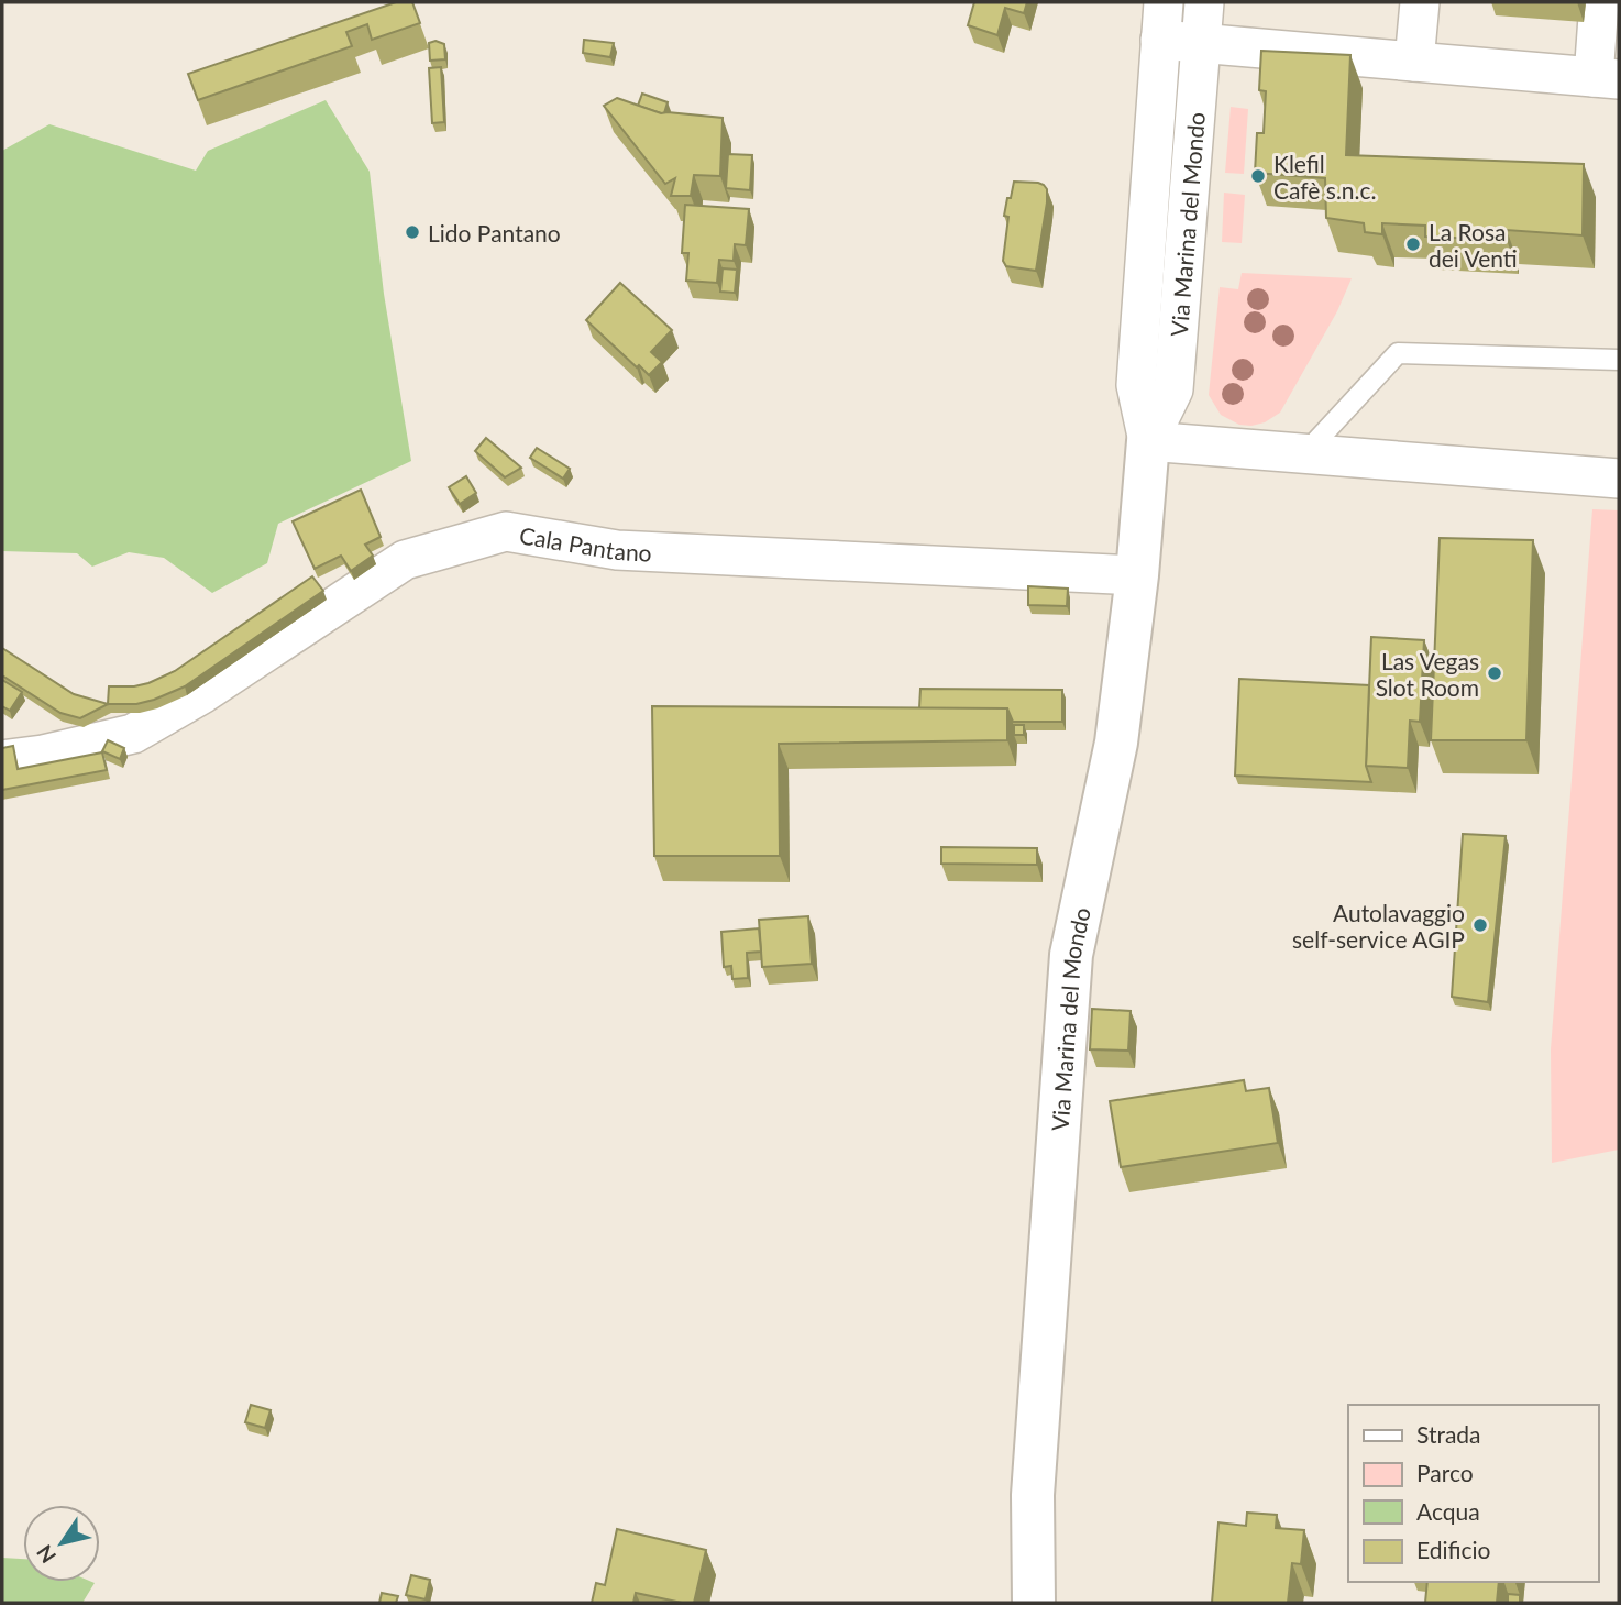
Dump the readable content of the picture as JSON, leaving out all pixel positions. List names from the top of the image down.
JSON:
{
  "streets": {
    "street": ["Via Marina del Mondo", "Cala Pantano"]
  },
  "crossings": [
    ["Via Marina del Mondo", "Cala Pantano"]
  ],
  "places": [
    "Klefil Cafè s.n.c.",
    "Lido Pantano",
    "La Rosa dei Venti",
    "Las Vegas Slot Room",
    "Autolavaggio self-service AGIP"
  ],
  "legend": [
    "Strada",
    "Parco",
    "Acqua",
    "Edificio"
  ],
  "north": "bottom left"
}
